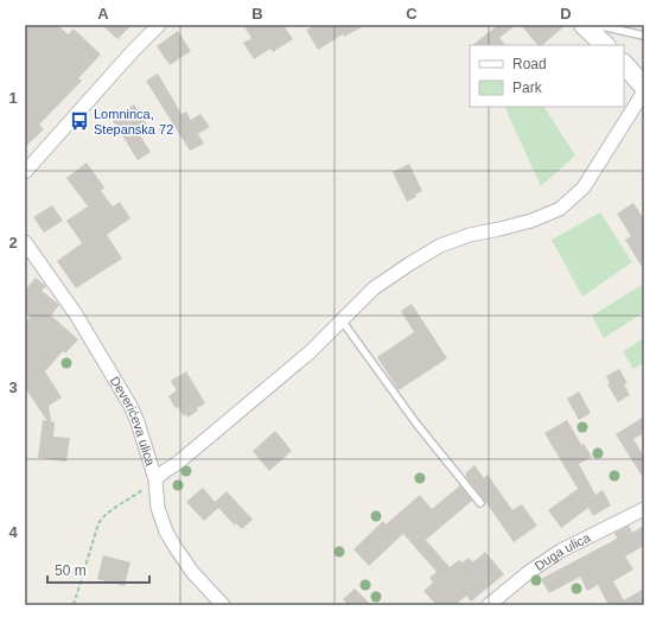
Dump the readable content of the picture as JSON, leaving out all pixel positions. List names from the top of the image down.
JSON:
{
  "streets": {
    "street": ["Deverićeva ulica", "Duga ulica"]
  },
  "places": {
    "bus stop": ["Lomninca, Stepanska 72"]
  },
  "legend": ["Road", "Park"],
  "scale_bar": "50 m",
  "grid": {
    "columns": [
      "A",
      "B",
      "C",
      "D"
    ],
    "rows": [
      "1",
      "2",
      "3",
      "4"
    ]
  }
}
